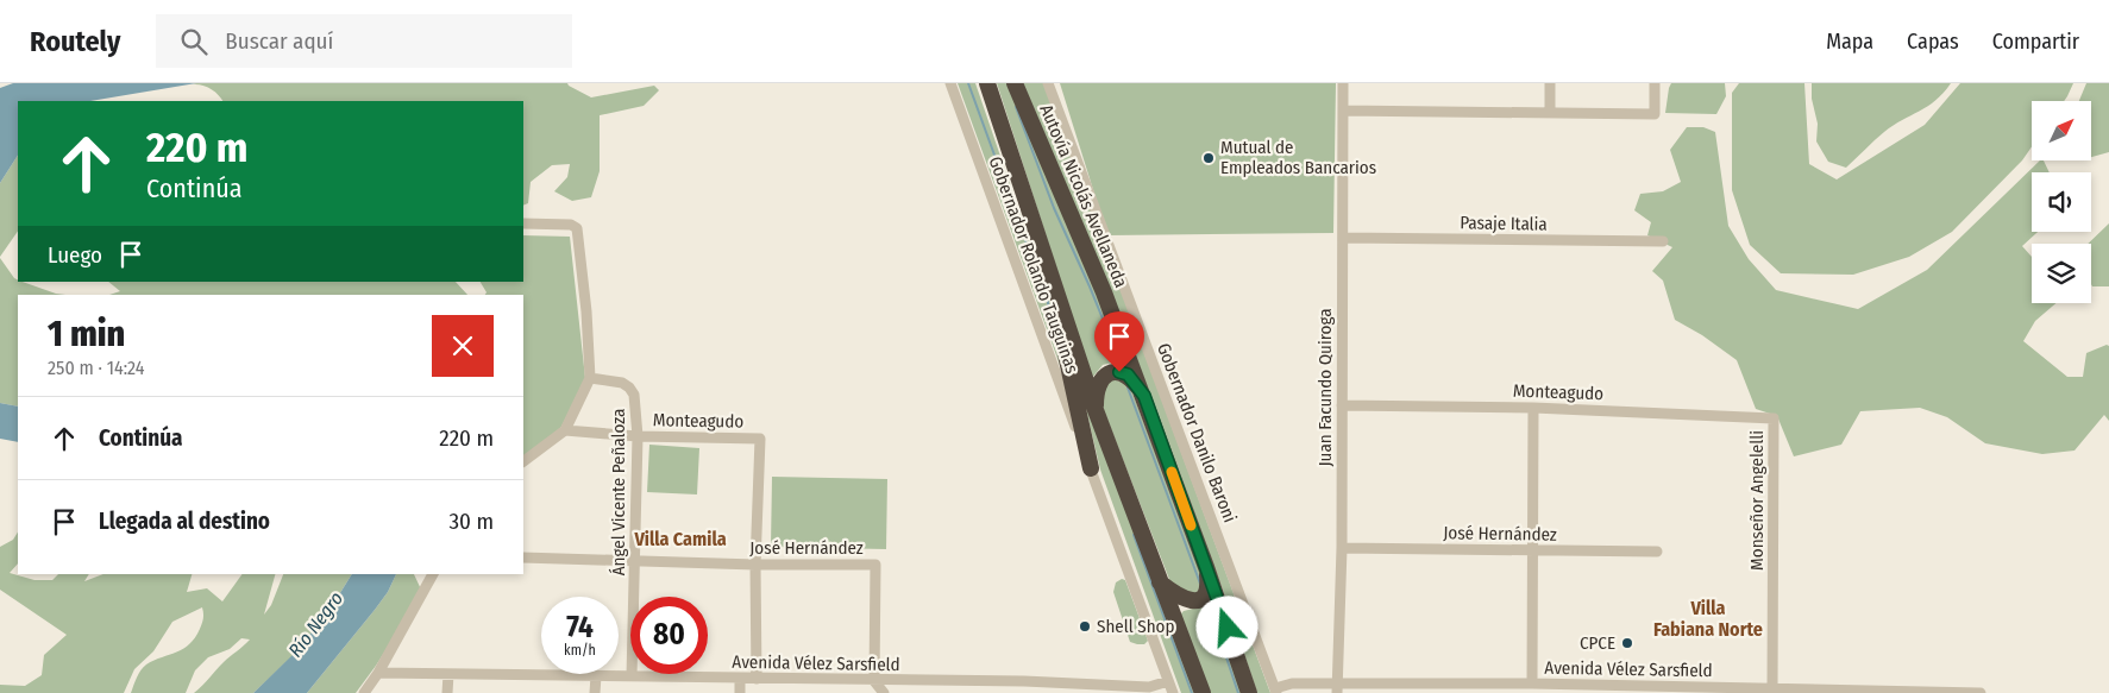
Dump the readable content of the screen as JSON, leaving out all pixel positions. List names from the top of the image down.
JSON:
{
  "streets": {
    "highway": ["Autovía Nicolás Avellaneda"],
    "street": [
      "Pasaje Italia",
      "Gobernador Rolando Tauguinas",
      "Juan Facundo Quiroga",
      "Monteagudo",
      "Gobernador Danilo Baroni",
      "Ángel Vicente Peñaloza",
      "Monseñor Angelelli",
      "José Hernández",
      "Avenida Vélez Sarsfield"
    ]
  },
  "crossings": [
    ["Pasaje Italia", "Juan Facundo Quiroga"],
    ["Gobernador Rolando Tauguinas", "Avenida Vélez Sarsfield"],
    ["Juan Facundo Quiroga", "Monteagudo"],
    ["Juan Facundo Quiroga", "José Hernández"],
    ["Juan Facundo Quiroga", "Avenida Vélez Sarsfield"],
    ["Monteagudo", "Ángel Vicente Peñaloza"],
    ["Monteagudo", "Monseñor Angelelli"],
    ["Monteagudo", "José Hernández"],
    ["Gobernador Danilo Baroni", "Avenida Vélez Sarsfield"],
    ["Ángel Vicente Peñaloza", "José Hernández"],
    ["Ángel Vicente Peñaloza", "Avenida Vélez Sarsfield"],
    ["Monseñor Angelelli", "Avenida Vélez Sarsfield"],
    ["José Hernández", "Avenida Vélez Sarsfield"]
  ],
  "districts": ["Villa Camila", "Villa Fabiana Norte"],
  "water": ["Río Negro"],
  "places": ["Mutual de Empleados Bancarios", "Shell Shop", "CPCE"],
  "north": "top right",
  "page": {
    "header": "Routely",
    "search": "Buscar aquí",
    "nav": ["Mapa", "Capas", "Compartir"],
    "turn": ["220 m", "Continúa"],
    "then": "Luego",
    "heading": ["1 min", "250 m · 14:24"],
    "list": [
      {
        "name": "Continúa",
        "value": "220 m"
      },
      {
        "name": "Llegada al destino",
        "value": "30 m"
      }
    ],
    "speed": "74 km/h",
    "limit": "80"
  }
}
